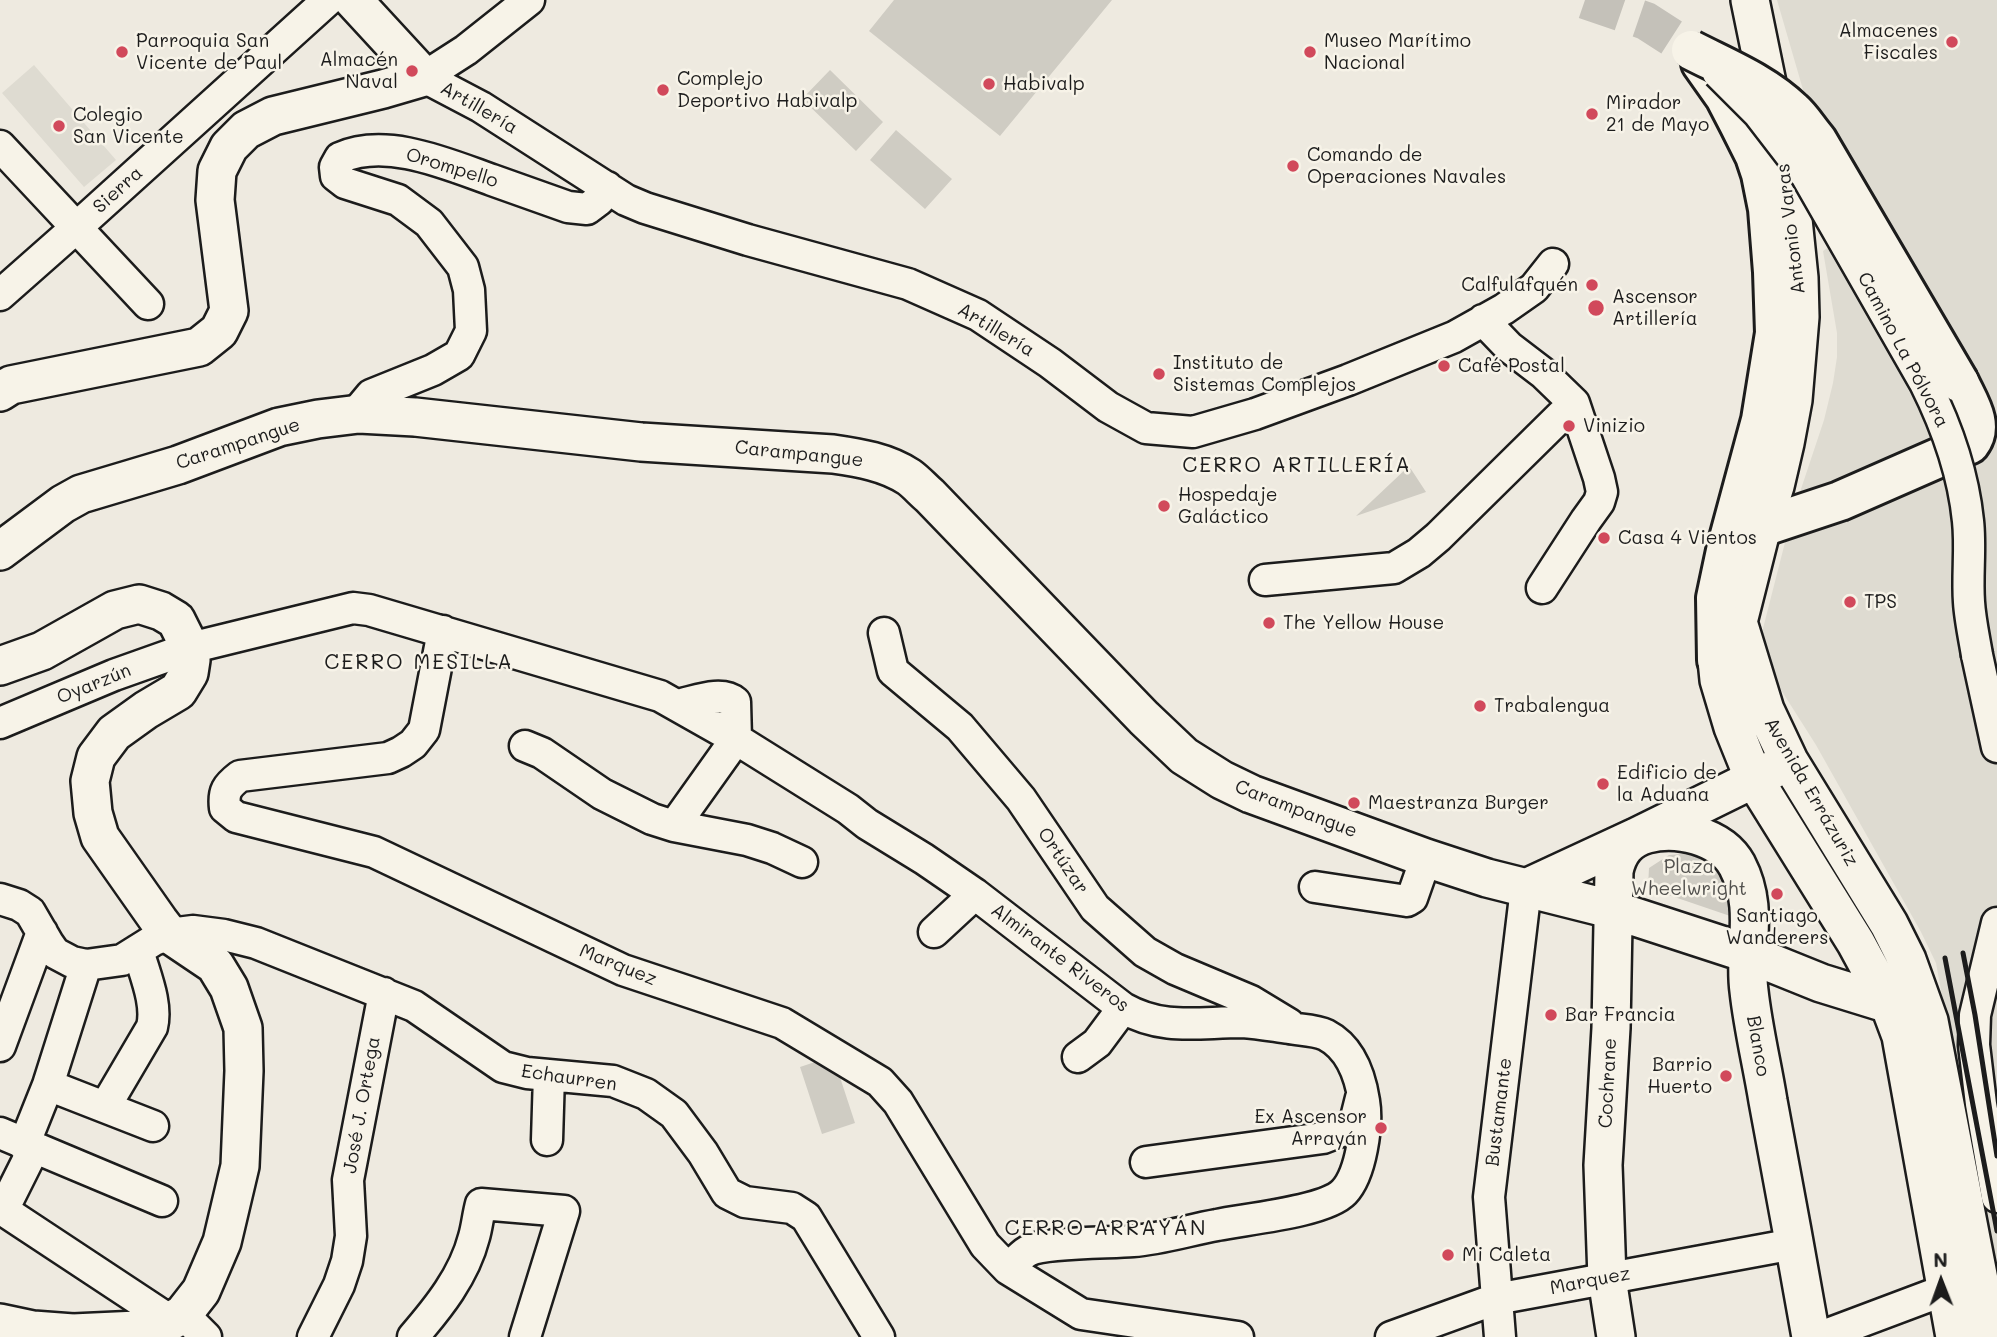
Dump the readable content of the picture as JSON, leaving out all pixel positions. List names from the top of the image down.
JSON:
{
  "streets": {
    "main road": [
      "Antonio Varas",
      "Carampangue",
      "Avenida Errázuriz",
      "Blanco",
      "Cochrane"
    ],
    "street": [
      "Artillería",
      "Orompello",
      "Sierra",
      "Camino La Pólvora",
      "Oyarzún",
      "Ortúzar",
      "Almirante Riveros",
      "Marquez",
      "Echaurren",
      "José J. Ortega",
      "Bustamante"
    ]
  },
  "crossings": [
    ["Artillería", "Orompello"],
    ["Orompello", "Carampangue"],
    ["Antonio Varas", "Avenida Errázuriz"],
    ["Carampangue", "Avenida Errázuriz"],
    ["Carampangue", "Blanco"],
    ["Carampangue", "Cochrane"],
    ["Carampangue", "Bustamante"],
    ["Oyarzún", "Almirante Riveros"],
    ["Ortúzar", "Almirante Riveros"],
    ["Almirante Riveros", "Marquez"],
    ["Marquez", "Blanco"],
    ["Marquez", "Cochrane"],
    ["Marquez", "Bustamante"],
    ["Blanco", "Cochrane"],
    ["Echaurren", "José J. Ortega"]
  ],
  "districts": ["CERRO ARTILLERÍA", "CERRO MESILLA", "CERRO ARRAYÁN"],
  "parks": ["Plaza Wheelwright"],
  "places": [
    "Almacenes Fiscales",
    "Parroquia San Vicente de Paul",
    "Museo Marítimo Nacional",
    "Almacén Naval",
    "Habivalp",
    "Complejo Deportivo Habivalp",
    "Mirador 21 de Mayo",
    "Colegio San Vicente",
    "Comando de Operaciones Navales",
    "Calfulafquén",
    "Ascensor Artillería",
    "Café Postal",
    "Instituto de Sistemas Complejos",
    "Vinizio",
    "Hospedaje Galáctico",
    "Casa 4 Vientos",
    "TPS",
    "The Yellow House",
    "Trabalengua",
    "Edificio de la Aduana",
    "Maestranza Burger",
    "Santiago Wanderers",
    "Bar Francia",
    "Barrio Huerto",
    "Ex Ascensor Arrayán",
    "Mi Caleta"
  ],
  "north": "top"
}
